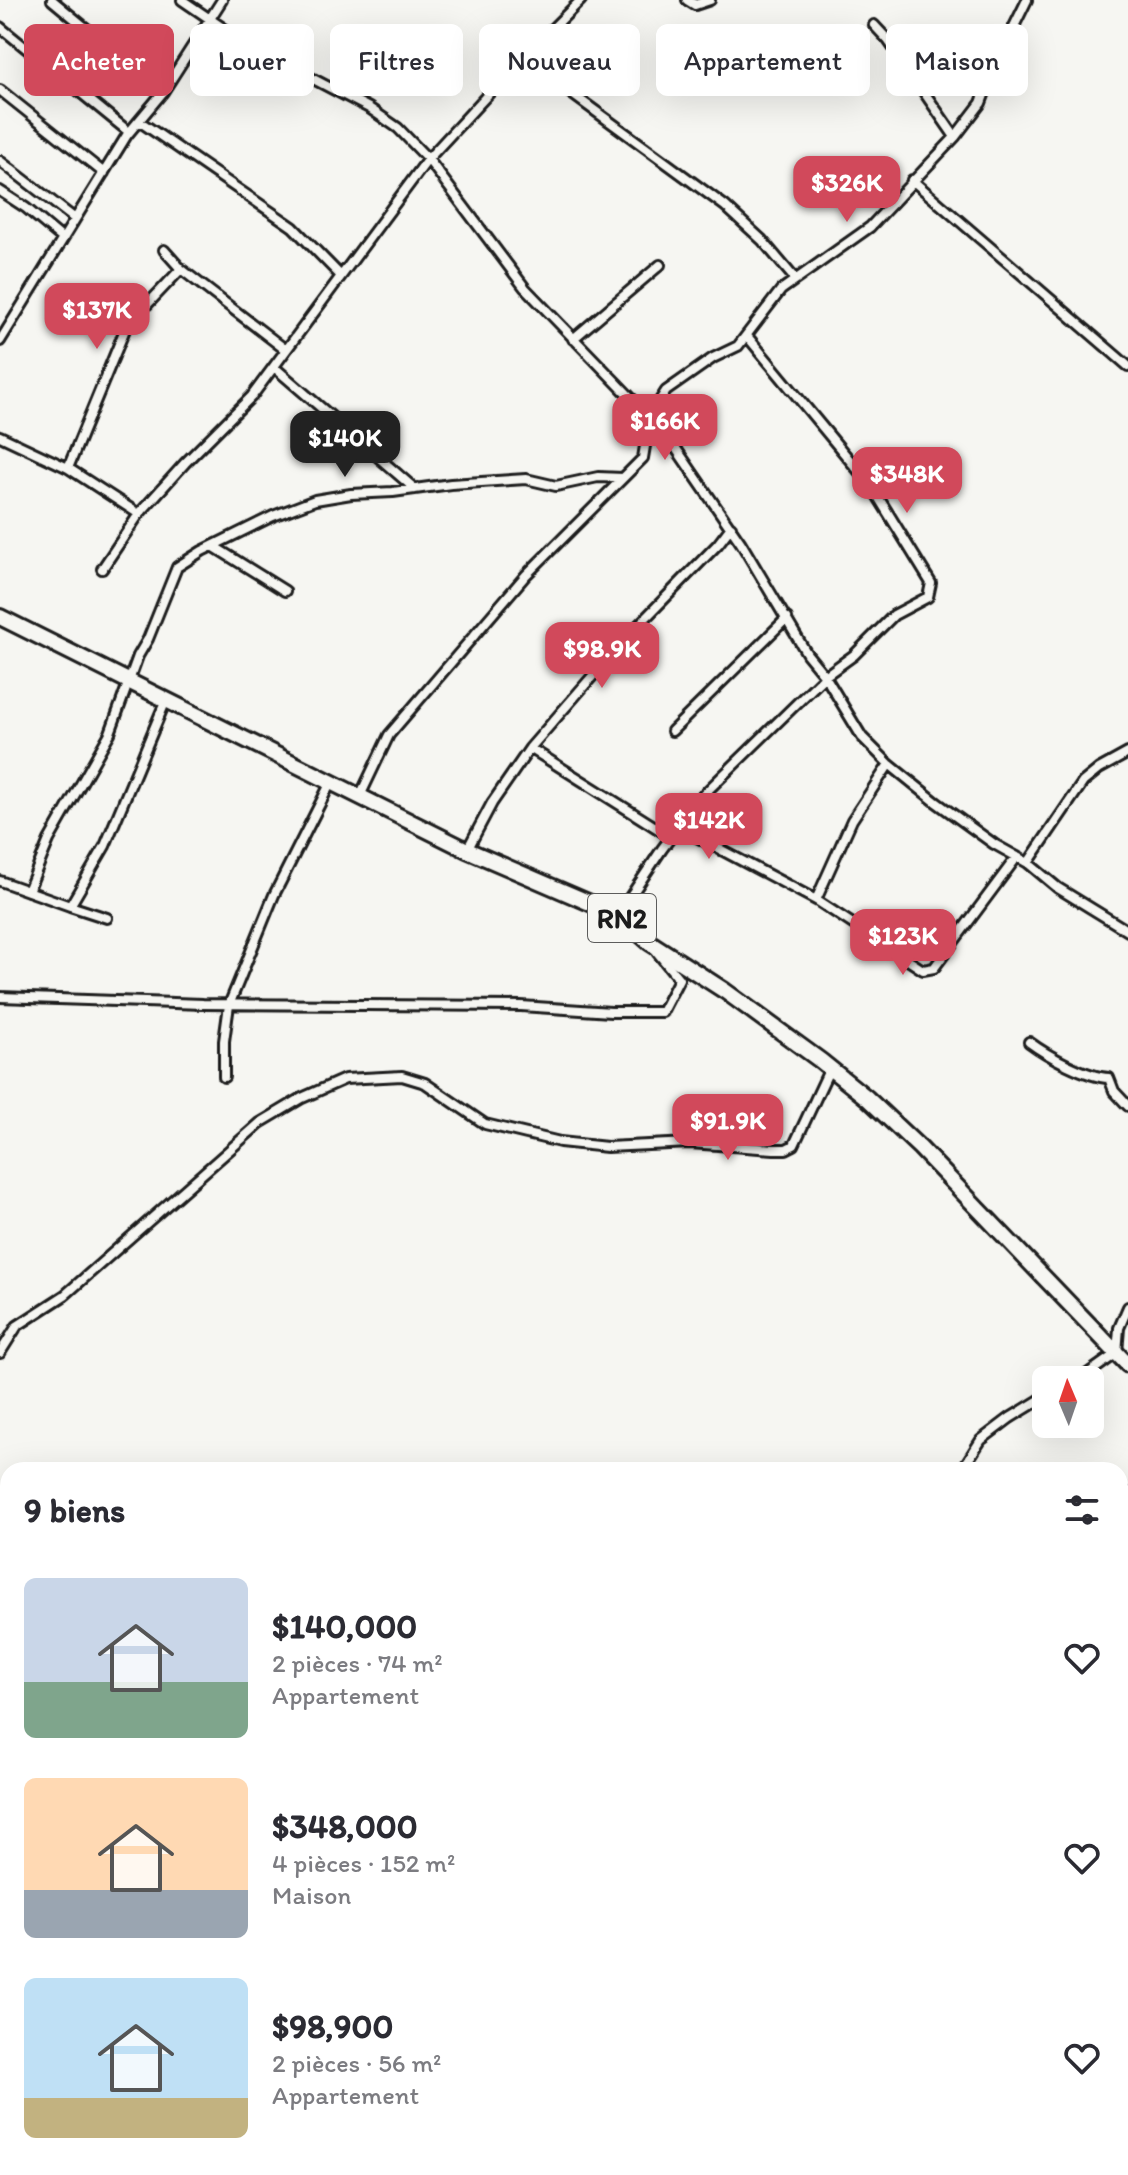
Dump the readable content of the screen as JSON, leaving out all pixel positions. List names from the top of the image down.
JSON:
{
  "streets": {
    "highway": ["RN2"]
  },
  "north": "top",
  "page": {
    "chip": [
      "Acheter",
      "Louer",
      "Filtres",
      "Nouveau",
      "Appartement",
      "Maison"
    ],
    "price": [
      "$326K",
      "$137K",
      "$166K",
      "$140K",
      "$348K",
      "$98.9K",
      "$142K",
      "$123K",
      "$91.9K"
    ],
    "heading": "9 biens",
    "list": [
      {
        "name": "$140,000",
        "note": "2 pièces · 74 m² · Appartement"
      },
      {
        "name": "$348,000",
        "note": "4 pièces · 152 m² · Maison"
      },
      {
        "name": "$98,900",
        "note": "2 pièces · 56 m² · Appartement"
      }
    ]
  }
}
